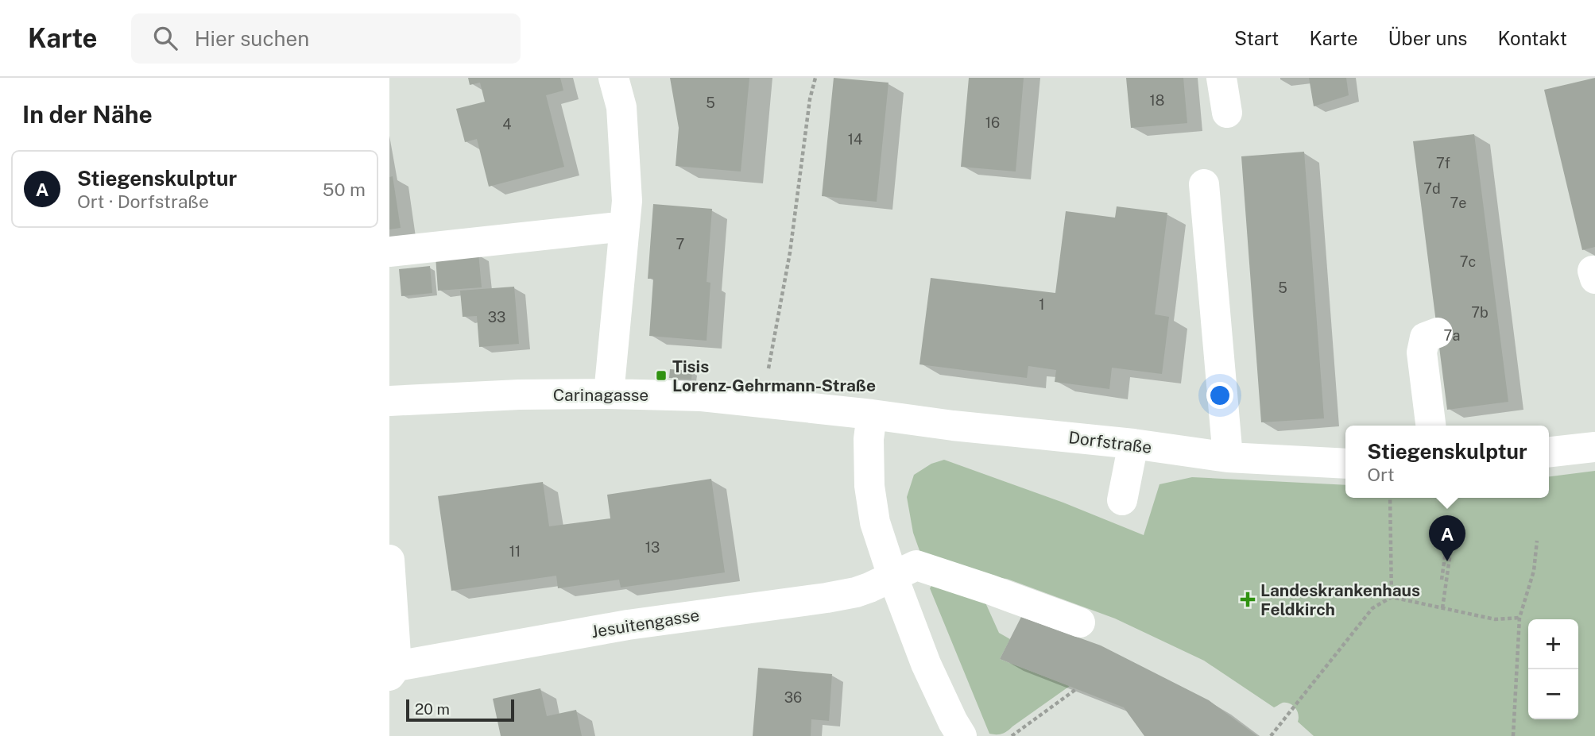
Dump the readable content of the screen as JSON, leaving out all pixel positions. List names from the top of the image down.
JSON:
{
  "streets": {
    "street": ["Carinagasse", "Dorfstraße", "Jesuitengasse"]
  },
  "crossings": [
    ["Carinagasse", "Dorfstraße"]
  ],
  "places": {
    "transit": ["Tisis Lorenz-Gehrmann-Straße"],
    "health": ["Landeskrankenhaus Feldkirch"]
  },
  "house_numbers": [
    "18",
    "5",
    "16",
    "4",
    "14",
    "7f",
    "7d",
    "7e",
    "7",
    "7c",
    "5",
    "1",
    "7b",
    "33",
    "7a",
    "13",
    "11",
    "36"
  ],
  "scale_bar": "20 m",
  "page": {
    "header": "Karte",
    "search": "Hier suchen",
    "nav": [
      "Start",
      "Karte",
      "Über uns",
      "Kontakt"
    ],
    "heading": "In der Nähe",
    "list": [
      {
        "mark": "A",
        "name": "Stiegenskulptur",
        "note": "Ort · Dorfstraße",
        "value": "50 m"
      }
    ],
    "popup": ["Stiegenskulptur", "Ort"],
    "pins": "A",
    "map_buttons": ["+", "−"],
    "scale": "20 m"
  }
}
